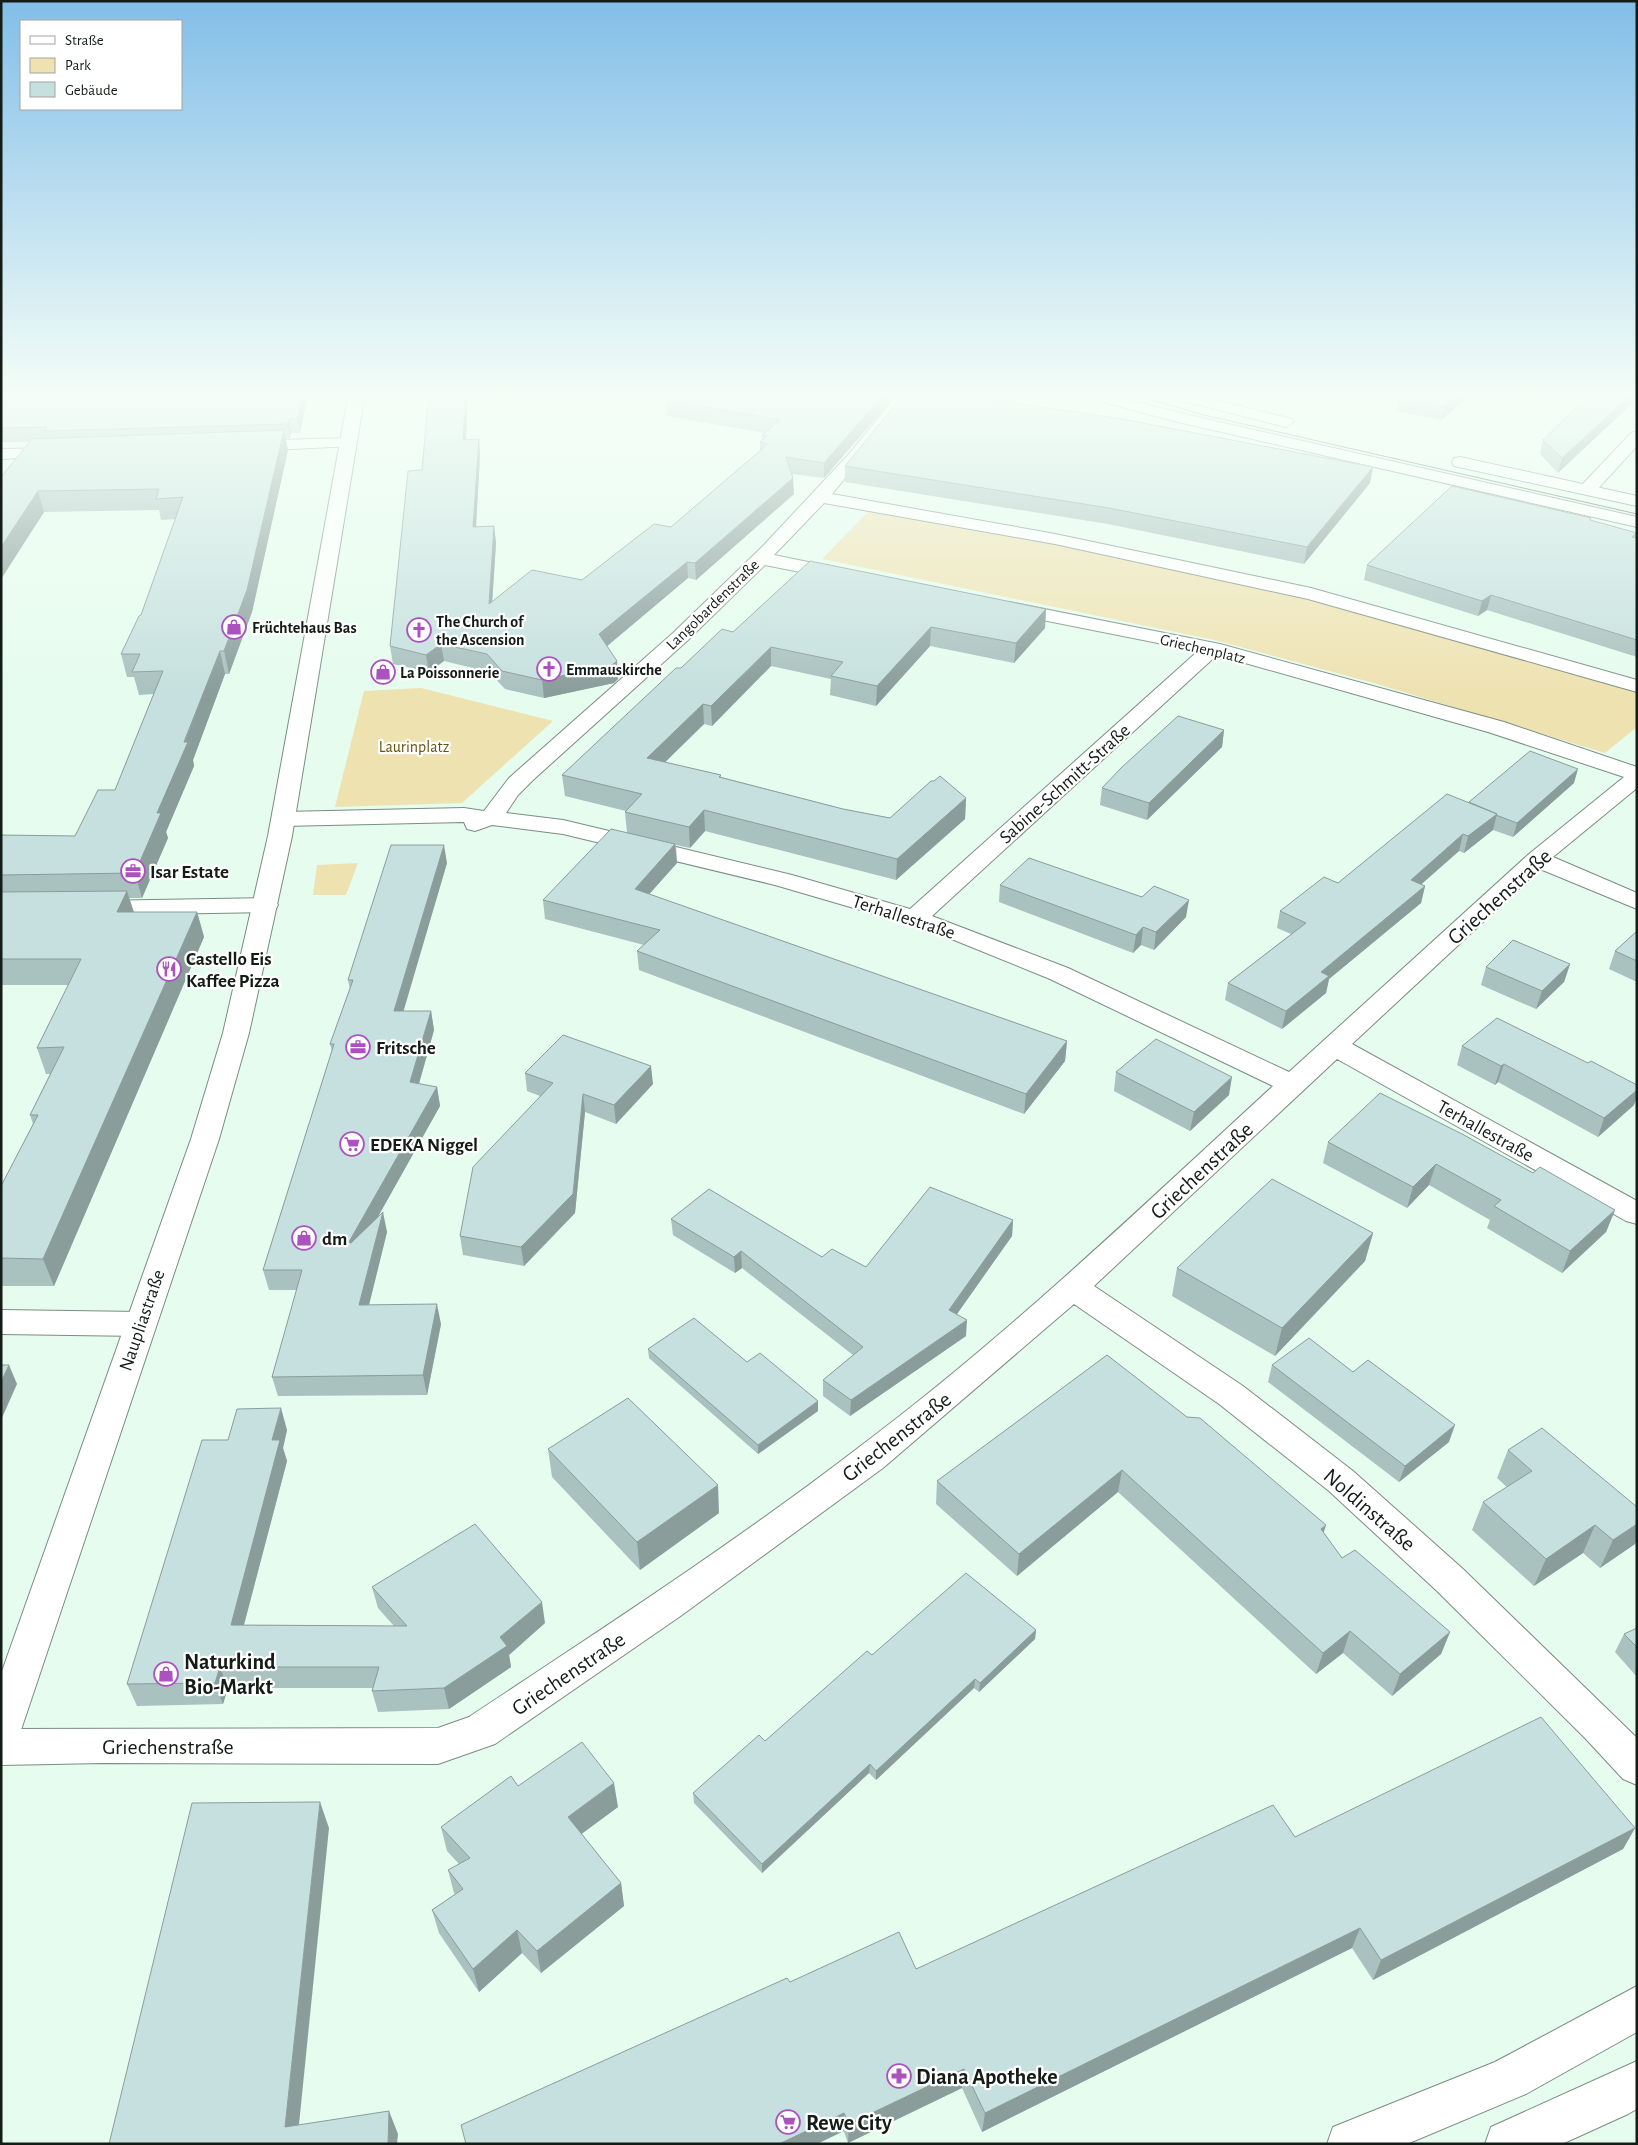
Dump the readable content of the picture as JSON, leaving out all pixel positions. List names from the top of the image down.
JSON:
{
  "streets": {
    "street": [
      "Langobardenstraße",
      "Griechenplatz",
      "Sabine-Schmitt-Straße",
      "Griechenstraße",
      "Terhallestraße",
      "Naupliastraße",
      "Noldinstraße"
    ]
  },
  "crossings": [
    ["Langobardenstraße", "Terhallestraße"],
    ["Griechenplatz", "Sabine-Schmitt-Straße"],
    ["Griechenplatz", "Griechenstraße"],
    ["Sabine-Schmitt-Straße", "Terhallestraße"],
    ["Griechenstraße", "Terhallestraße"],
    ["Griechenstraße", "Noldinstraße"]
  ],
  "parks": ["Laurinplatz"],
  "places": {
    "shop": [
      "Früchtehaus Bas",
      "La Poissonnerie",
      "dm",
      "Naturkind Bio-Markt"
    ],
    "church": ["The Church of the Ascension", "Emmauskirche"],
    "office": ["Isar Estate", "Fritsche"],
    "restaurant": ["Castello Eis Kaffee Pizza"],
    "supermarket": ["EDEKA Niggel", "Rewe City"],
    "pharmacy": ["Diana Apotheke"]
  },
  "legend": ["Straße", "Park", "Gebäude"]
}
